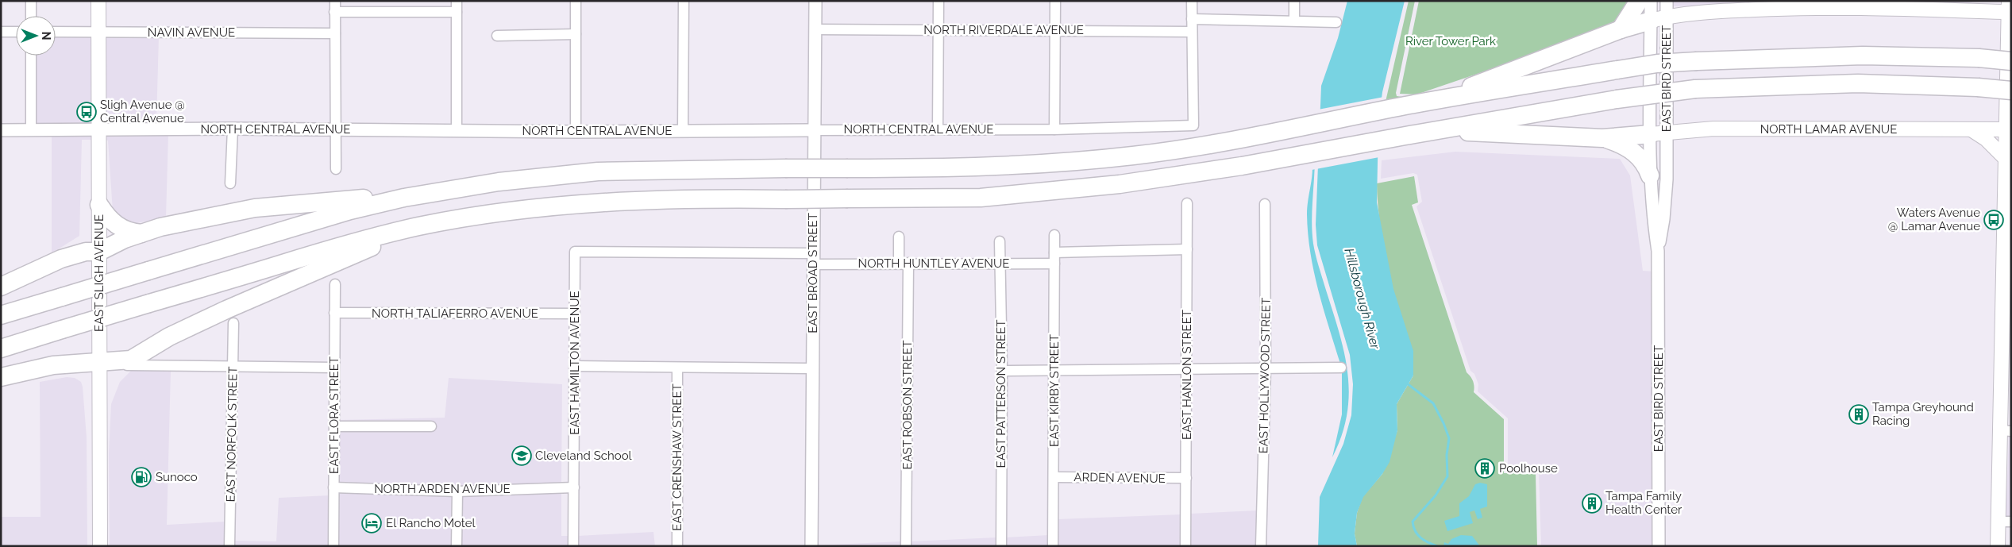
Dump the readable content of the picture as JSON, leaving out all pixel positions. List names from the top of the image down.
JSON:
{
  "streets": {
    "main road": ["NORTH LAMAR AVENUE", "EAST SLIGH AVENUE"],
    "street": [
      "NORTH RIVERDALE AVENUE",
      "NAVIN AVENUE",
      "EAST BIRD STREET",
      "NORTH CENTRAL AVENUE",
      "NORTH HUNTLEY AVENUE",
      "EAST BROAD STREET",
      "NORTH TALIAFERRO AVENUE",
      "EAST HAMILTON AVENUE",
      "EAST HANLON STREET",
      "EAST HOLLYWOOD STREET",
      "EAST KIRBY STREET",
      "EAST PATTERSON STREET",
      "EAST ROBSON STREET",
      "EAST FLORA STREET",
      "EAST NORFOLK STREET",
      "EAST CRENSHAW STREET",
      "ARDEN AVENUE",
      "NORTH ARDEN AVENUE"
    ]
  },
  "crossings": [
    ["NORTH RIVERDALE AVENUE", "NORTH CENTRAL AVENUE"],
    ["NORTH RIVERDALE AVENUE", "EAST BROAD STREET"],
    ["NAVIN AVENUE", "EAST SLIGH AVENUE"],
    ["EAST BIRD STREET", "NORTH LAMAR AVENUE"],
    ["NORTH CENTRAL AVENUE", "EAST SLIGH AVENUE"],
    ["NORTH CENTRAL AVENUE", "EAST BROAD STREET"],
    ["NORTH HUNTLEY AVENUE", "EAST BROAD STREET"],
    ["NORTH HUNTLEY AVENUE", "EAST HAMILTON AVENUE"],
    ["NORTH HUNTLEY AVENUE", "EAST KIRBY STREET"],
    ["NORTH HUNTLEY AVENUE", "EAST PATTERSON STREET"],
    ["NORTH HUNTLEY AVENUE", "EAST ROBSON STREET"],
    ["NORTH TALIAFERRO AVENUE", "EAST HAMILTON AVENUE"],
    ["NORTH TALIAFERRO AVENUE", "EAST FLORA STREET"],
    ["EAST HAMILTON AVENUE", "NORTH ARDEN AVENUE"],
    ["EAST HANLON STREET", "ARDEN AVENUE"],
    ["EAST KIRBY STREET", "ARDEN AVENUE"],
    ["EAST FLORA STREET", "NORTH ARDEN AVENUE"]
  ],
  "water": ["Hillsborough River"],
  "parks": ["River Tower Park"],
  "places": {
    "bus stop": ["Sligh Avenue @ Central Avenue", "Waters Avenue @ Lamar Avenue"],
    "building": ["Tampa Greyhound Racing", "Poolhouse", "Tampa Family Health Center"],
    "school or university": ["Cleveland School"],
    "fuel station": ["Sunoco"],
    "hotel": ["El Rancho Motel"]
  },
  "north": "right"
}
